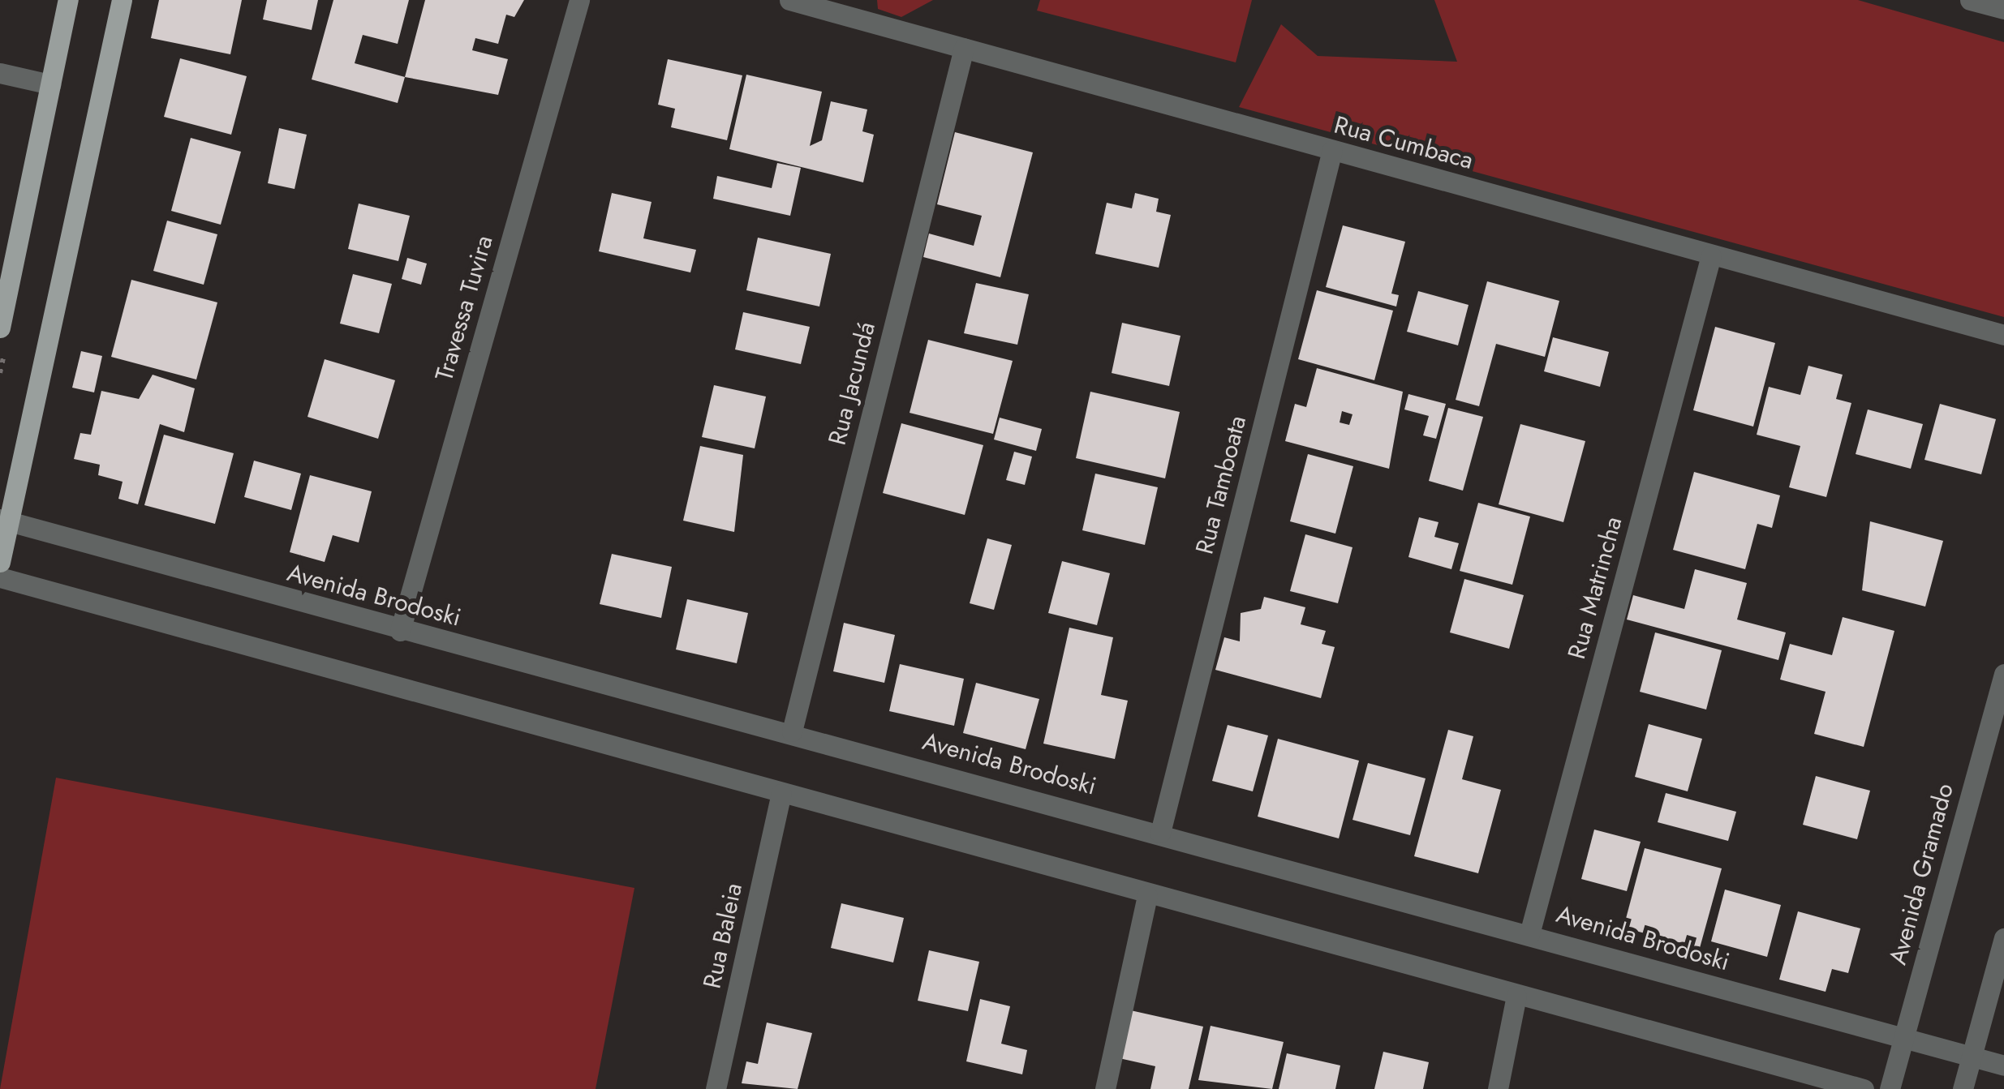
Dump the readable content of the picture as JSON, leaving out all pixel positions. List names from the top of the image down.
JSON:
{
  "streets": {
    "street": [
      "Rua Cumbaca",
      "Travessa Tuvira",
      "Rua Jacundá",
      "Rua Tamboata",
      "Rua Matrincha",
      "Avenida Brodoski",
      "Avenida Gramado",
      "Rua Baleia"
    ]
  },
  "crossings": [
    ["Rua Cumbaca", "Rua Jacundá"],
    ["Rua Cumbaca", "Rua Tamboata"],
    ["Rua Cumbaca", "Rua Matrincha"],
    ["Travessa Tuvira", "Avenida Brodoski"],
    ["Rua Jacundá", "Avenida Brodoski"],
    ["Rua Tamboata", "Avenida Brodoski"],
    ["Rua Matrincha", "Avenida Brodoski"],
    ["Avenida Brodoski", "Avenida Gramado"]
  ]
}
